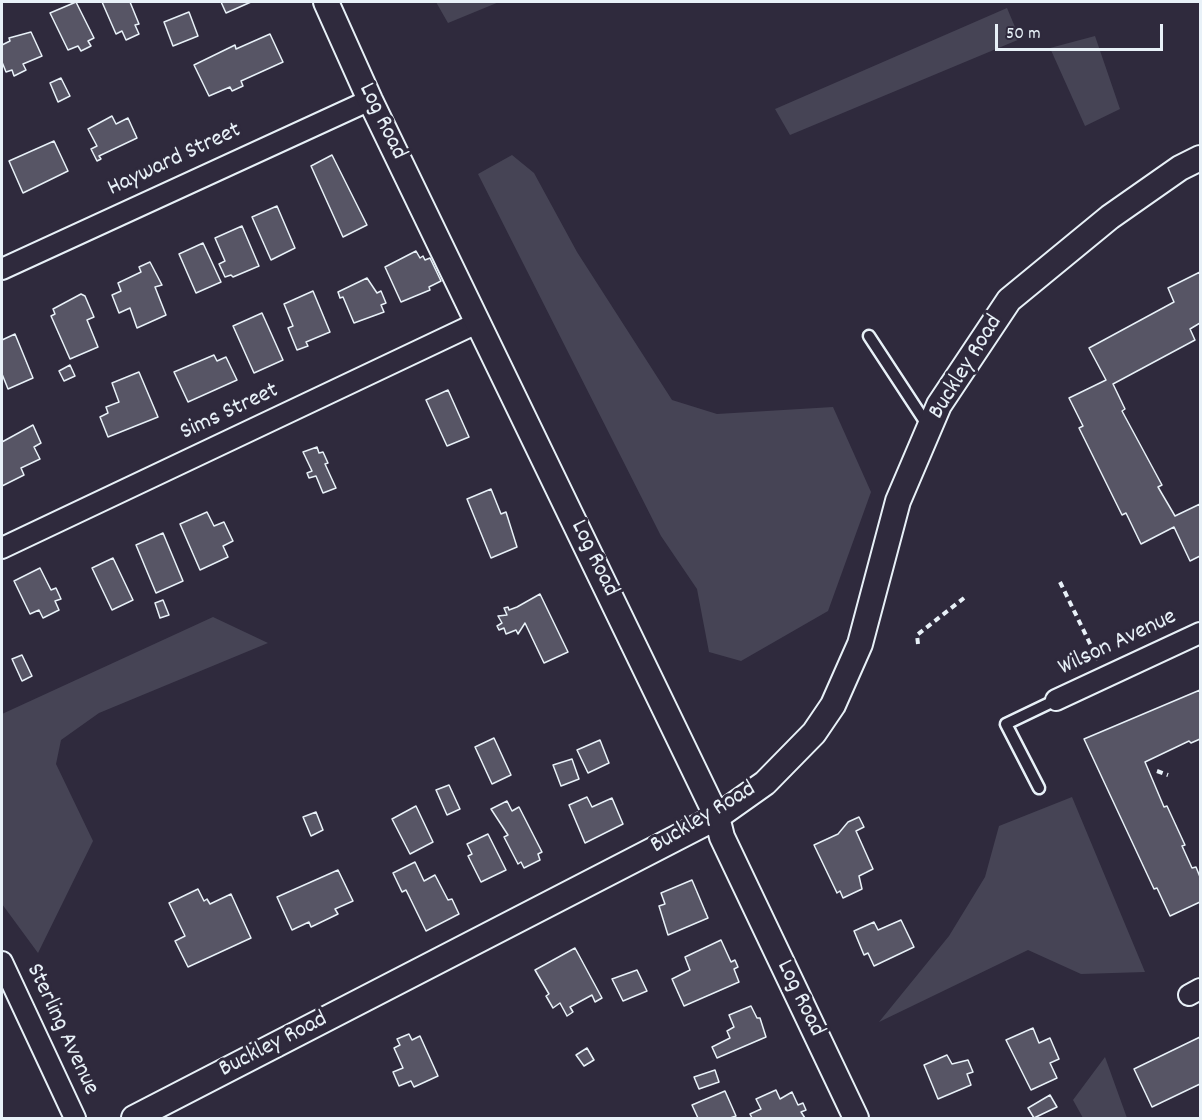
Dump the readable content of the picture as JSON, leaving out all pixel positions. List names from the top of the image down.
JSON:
{
  "streets": {
    "street": [
      "Log Road",
      "Hayward Street",
      "Buckley Road",
      "Sims Street",
      "Wilson Avenue",
      "Sterling Avenue"
    ]
  },
  "crossings": [
    ["Log Road", "Hayward Street"],
    ["Log Road", "Buckley Road"],
    ["Log Road", "Sims Street"]
  ],
  "scale_bar": "50 m"
}
